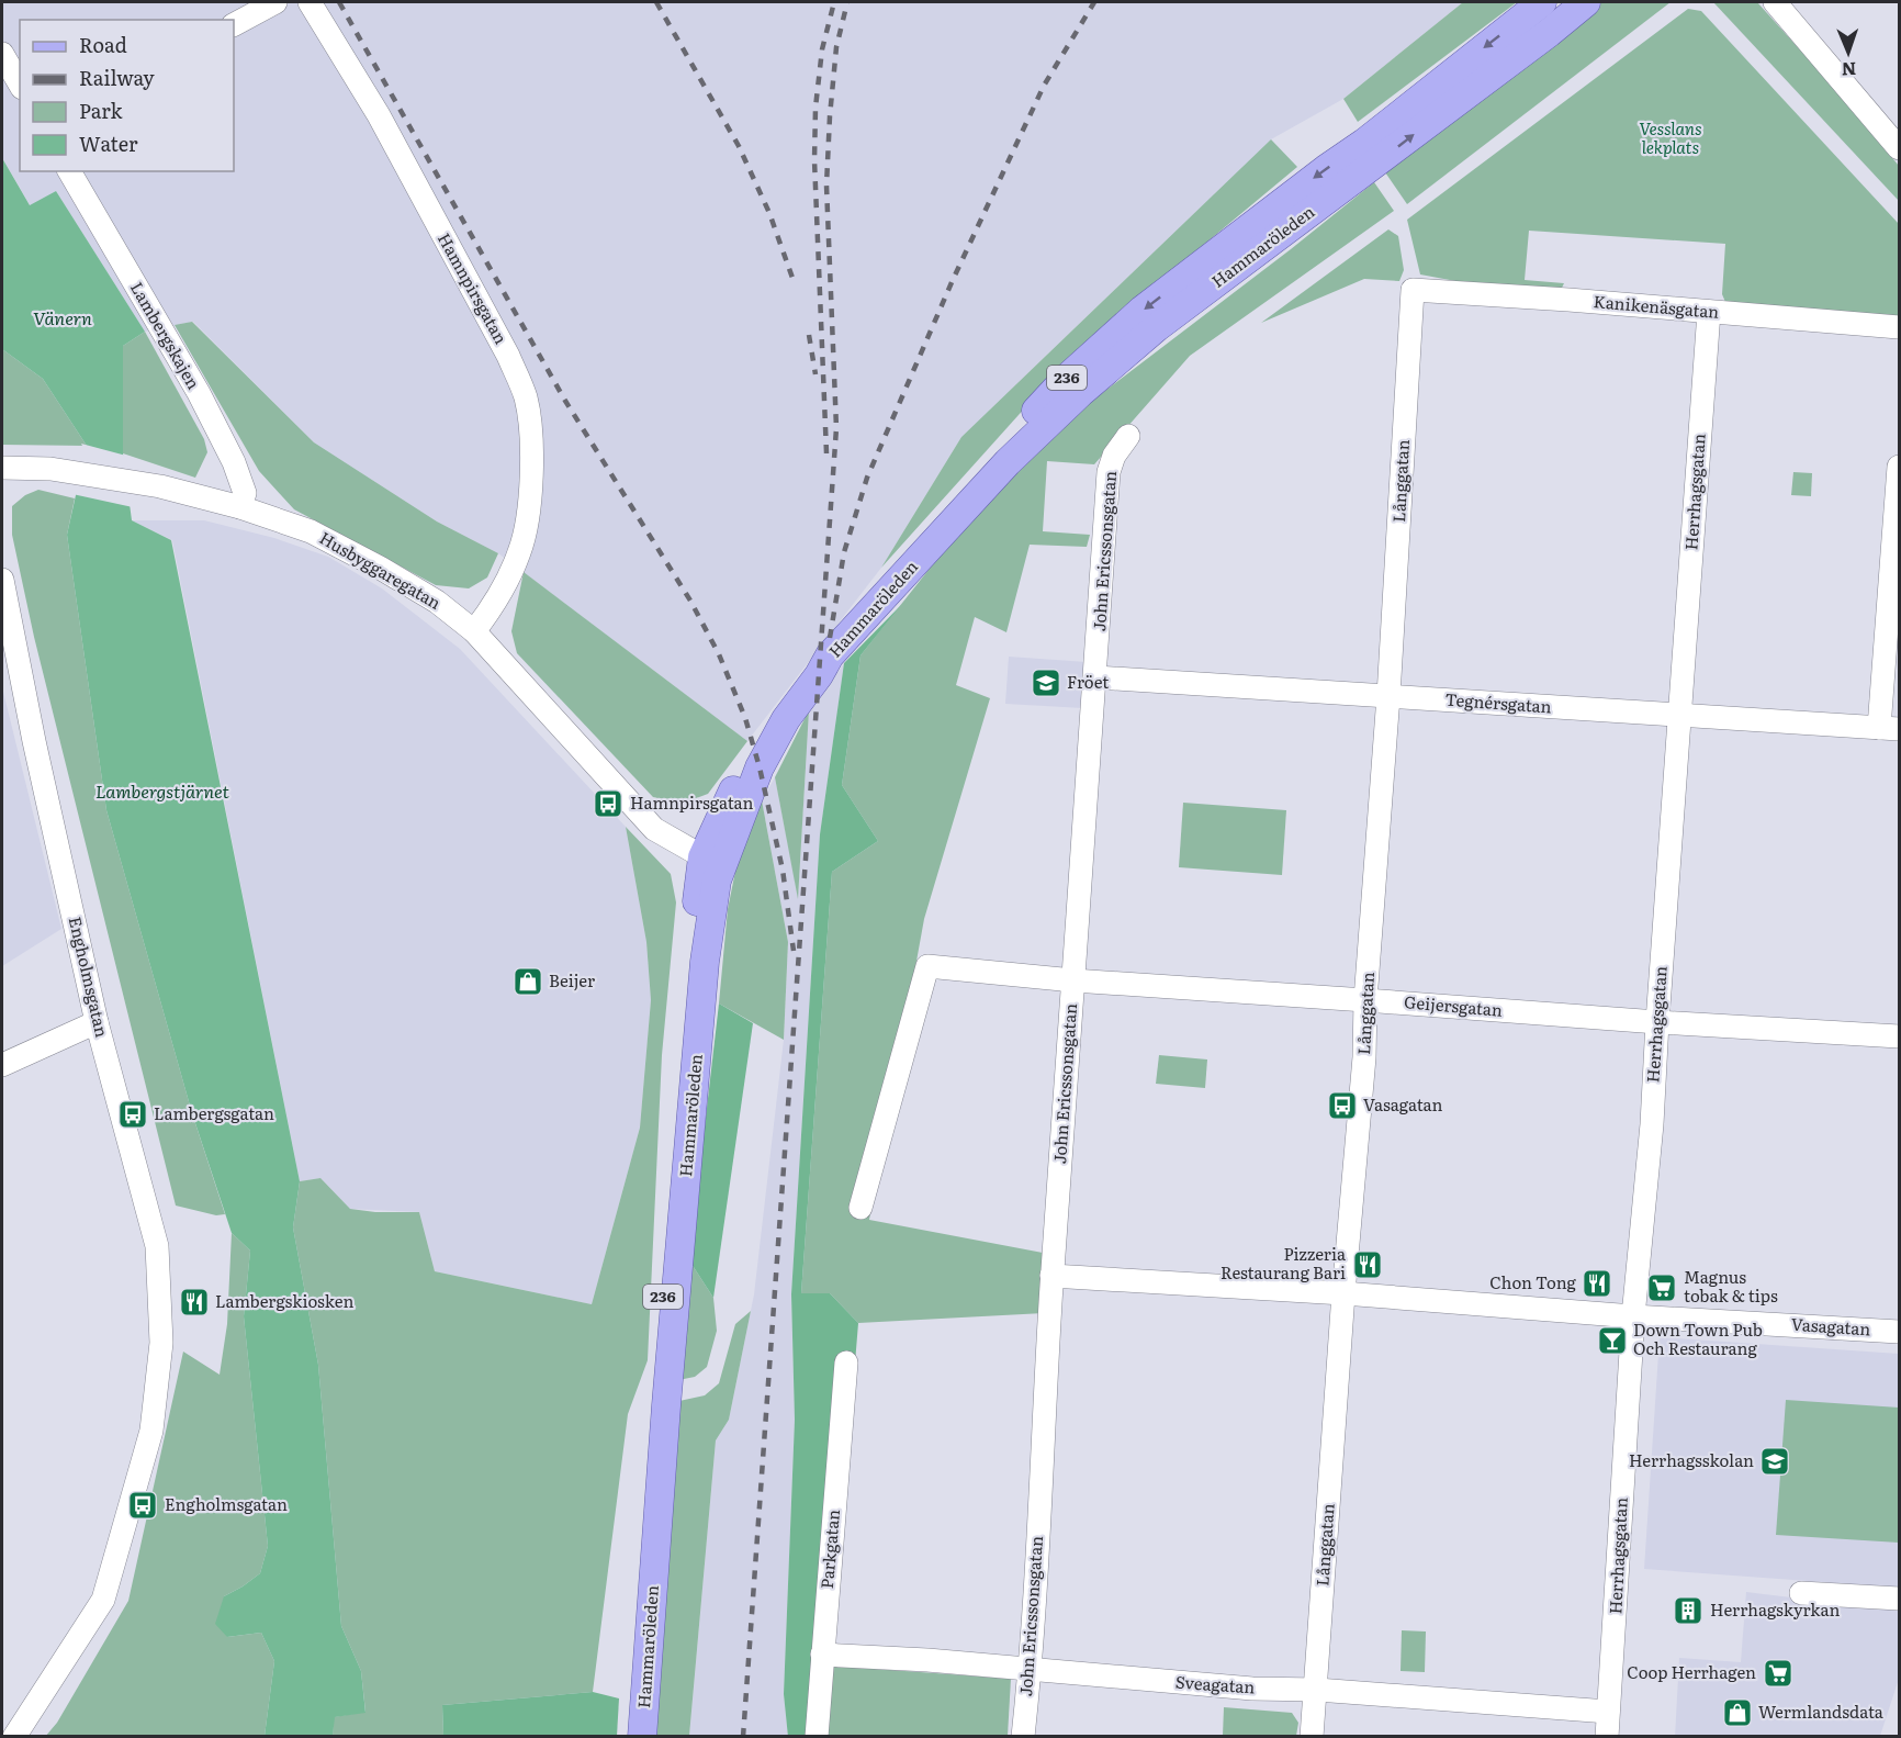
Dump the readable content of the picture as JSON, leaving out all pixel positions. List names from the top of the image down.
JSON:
{
  "streets": {
    "main road": ["Hammaröleden", "236"],
    "street": [
      "Hamnpirsgatan",
      "Kanikenäsgatan",
      "Lambergskajen",
      "Långgatan",
      "Herrhagsgatan",
      "John Ericssonsgatan",
      "Husbyggaregatan",
      "Tegnérsgatan",
      "Engholmsgatan",
      "Geijersgatan",
      "Vasagatan",
      "Parkgatan",
      "Sveagatan"
    ]
  },
  "crossings": [
    ["Hammaröleden", "Husbyggaregatan"],
    ["Hamnpirsgatan", "Husbyggaregatan"],
    ["Kanikenäsgatan", "Långgatan"],
    ["Kanikenäsgatan", "Herrhagsgatan"],
    ["Lambergskajen", "Husbyggaregatan"],
    ["Långgatan", "Tegnérsgatan"],
    ["Långgatan", "Geijersgatan"],
    ["Långgatan", "Vasagatan"],
    ["Långgatan", "Sveagatan"],
    ["Herrhagsgatan", "Tegnérsgatan"],
    ["Herrhagsgatan", "Geijersgatan"],
    ["Herrhagsgatan", "Vasagatan"],
    ["Herrhagsgatan", "Sveagatan"],
    ["John Ericssonsgatan", "Tegnérsgatan"],
    ["John Ericssonsgatan", "Geijersgatan"],
    ["John Ericssonsgatan", "Vasagatan"],
    ["John Ericssonsgatan", "Sveagatan"],
    ["Parkgatan", "Sveagatan"]
  ],
  "water": ["Vänern", "Lambergstjärnet"],
  "parks": ["Vesslans lekplats"],
  "places": {
    "school or university": ["Fröet", "Herrhagsskolan"],
    "bus stop": [
      "Hamnpirsgatan",
      "Vasagatan",
      "Lambergsgatan",
      "Engholmsgatan"
    ],
    "shop": ["Beijer", "Wermlandsdata"],
    "restaurant": ["Pizzeria Restaurang Bari", "Chon Tong", "Lambergskiosken"],
    "supermarket": ["Magnus tobak & tips", "Coop Herrhagen"],
    "bar": ["Down Town Pub Och Restaurang"],
    "building": ["Herrhagskyrkan"]
  },
  "legend": [
    "Road",
    "Railway",
    "Park",
    "Water"
  ],
  "north": "bottom"
}
